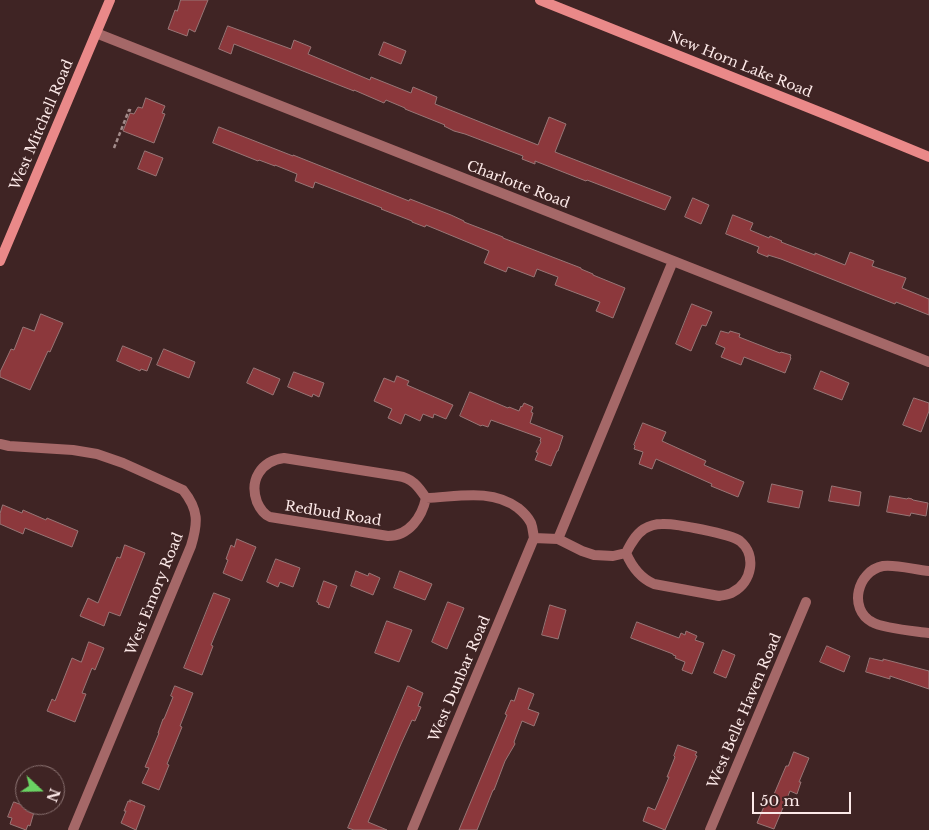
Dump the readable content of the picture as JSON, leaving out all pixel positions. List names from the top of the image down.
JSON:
{
  "streets": {
    "main road": ["New Horn Lake Road", "West Mitchell Road"],
    "street": [
      "Charlotte Road",
      "Redbud Road",
      "West Emory Road",
      "West Dunbar Road",
      "West Belle Haven Road"
    ]
  },
  "crossings": [
    ["West Mitchell Road", "Charlotte Road"]
  ],
  "scale_bar": "50 m",
  "north": "right"
}
